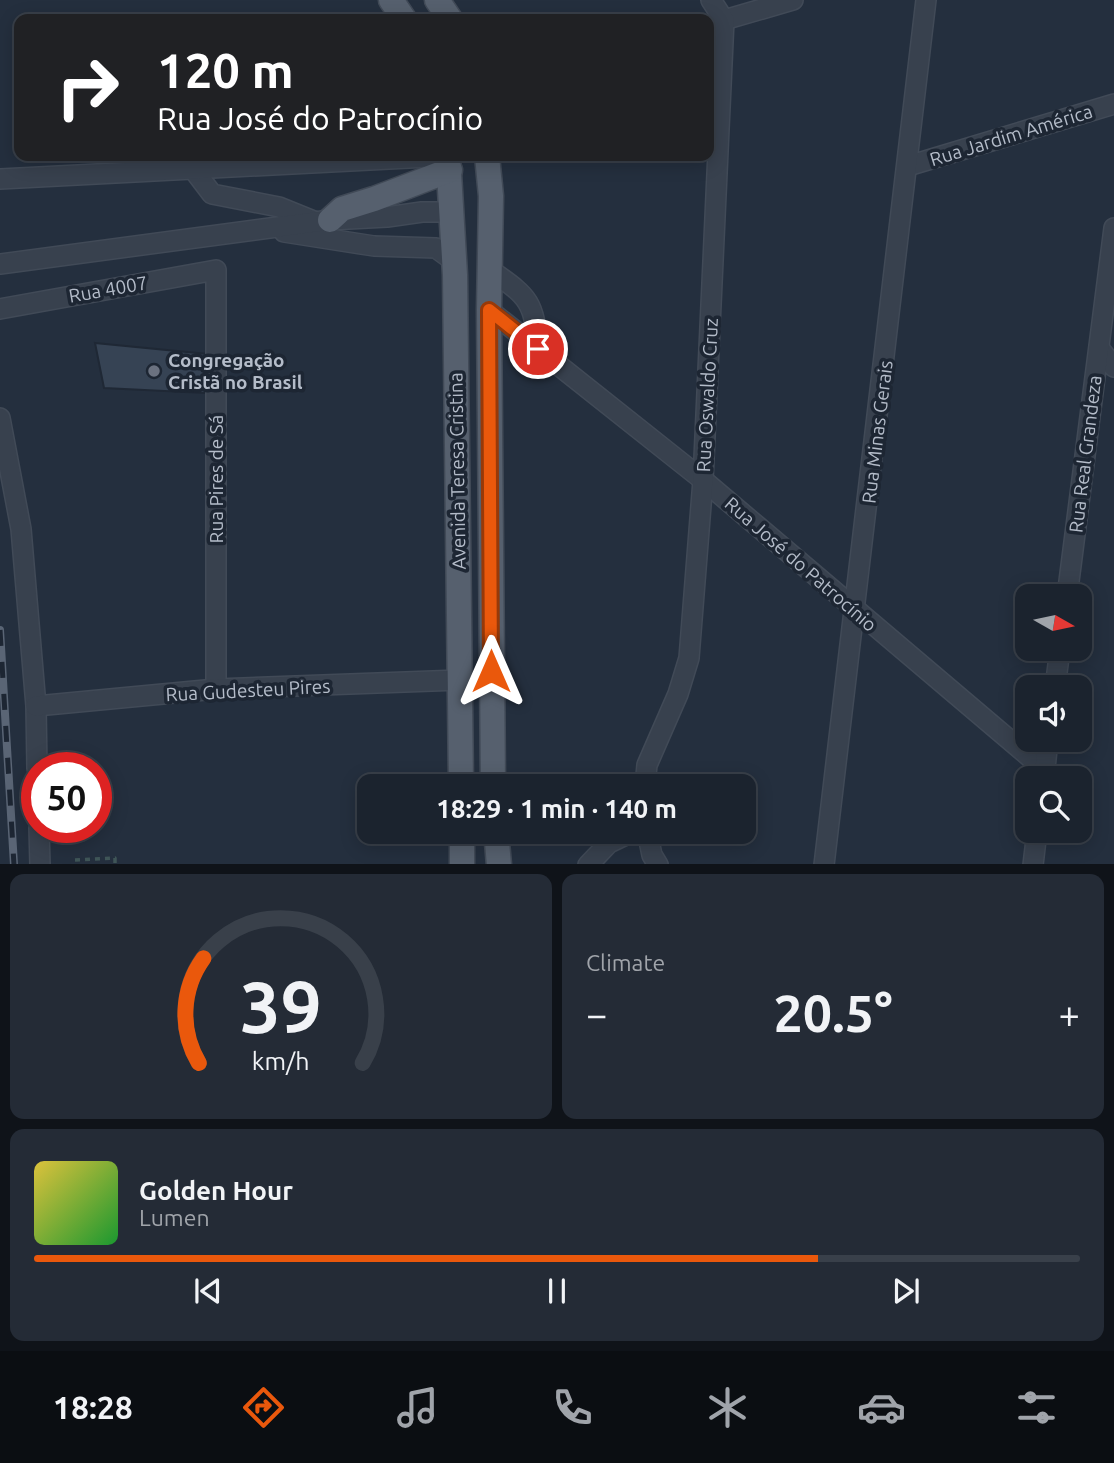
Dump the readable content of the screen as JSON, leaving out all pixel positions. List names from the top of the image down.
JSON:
{
  "streets": {
    "main road": ["Avenida Teresa Cristina"],
    "street": [
      "Rua Jardim América",
      "Rua 4007",
      "Rua Oswaldo Cruz",
      "Rua Minas Gerais",
      "Rua Real Grandeza",
      "Rua Pires de Sá",
      "Rua José do Patrocínio",
      "Rua Gudesteu Pires"
    ]
  },
  "crossings": [
    ["Rua Jardim América", "Rua Minas Gerais"],
    ["Rua 4007", "Rua Pires de Sá"],
    ["Rua Oswaldo Cruz", "Rua José do Patrocínio"],
    ["Rua Minas Gerais", "Rua José do Patrocínio"],
    ["Avenida Teresa Cristina", "Rua José do Patrocínio"],
    ["Avenida Teresa Cristina", "Rua Gudesteu Pires"],
    ["Rua Pires de Sá", "Rua Gudesteu Pires"]
  ],
  "places": ["Congregação Cristã no Brasil"],
  "north": "right",
  "page": {
    "turn": ["120 m", "Rua José do Patrocínio"],
    "limit": "50",
    "trip": "18:29 · 1 min · 140 m",
    "tile": "Climate",
    "heat": ["−", "20.5°", "+"],
    "song": ["Golden Hour", "Lumen"],
    "tabs": "18:28",
    "gauge": ["39", "km/h"]
  }
}
